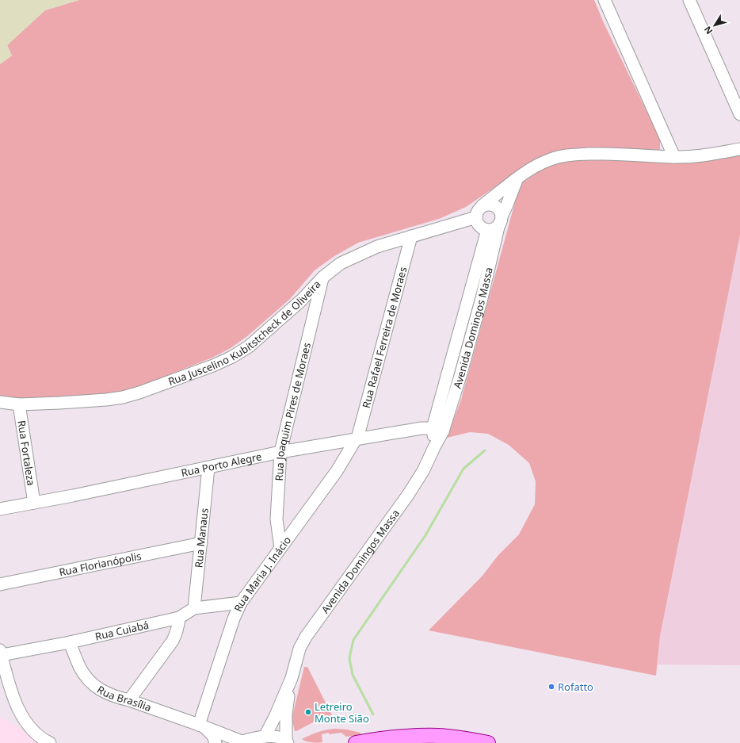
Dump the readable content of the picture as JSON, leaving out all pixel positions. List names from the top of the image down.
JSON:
{
  "streets": {
    "street": [
      "Avenida Domingos Massa",
      "Rua Juscelino Kubitstcheck de Oliveira",
      "Rua Rafael Ferreira de Moraes",
      "Rua Joaquim Pires de Moraes",
      "Rua Fortaleza",
      "Rua Porto Alegre",
      "Rua Manaus",
      "Rua Florianópolis",
      "Rua Maria J. Inácio",
      "Rua Cuiabá",
      "Rua Brasília"
    ]
  },
  "crossings": [
    ["Avenida Domingos Massa", "Rua Juscelino Kubitstcheck de Oliveira"],
    ["Avenida Domingos Massa", "Rua Porto Alegre"],
    ["Rua Juscelino Kubitstcheck de Oliveira", "Rua Rafael Ferreira de Moraes"],
    ["Rua Juscelino Kubitstcheck de Oliveira", "Rua Joaquim Pires de Moraes"],
    ["Rua Juscelino Kubitstcheck de Oliveira", "Rua Fortaleza"],
    ["Rua Rafael Ferreira de Moraes", "Rua Porto Alegre"],
    ["Rua Rafael Ferreira de Moraes", "Rua Maria J. Inácio"],
    ["Rua Joaquim Pires de Moraes", "Rua Porto Alegre"],
    ["Rua Joaquim Pires de Moraes", "Rua Maria J. Inácio"],
    ["Rua Fortaleza", "Rua Porto Alegre"],
    ["Rua Porto Alegre", "Rua Manaus"],
    ["Rua Porto Alegre", "Rua Maria J. Inácio"],
    ["Rua Manaus", "Rua Florianópolis"],
    ["Rua Manaus", "Rua Cuiabá"],
    ["Rua Maria J. Inácio", "Rua Cuiabá"],
    ["Rua Maria J. Inácio", "Rua Brasília"],
    ["Rua Cuiabá", "Rua Brasília"]
  ],
  "places": ["Rofatto", "Letreiro Monte Sião"],
  "north": "bottom left"
}
